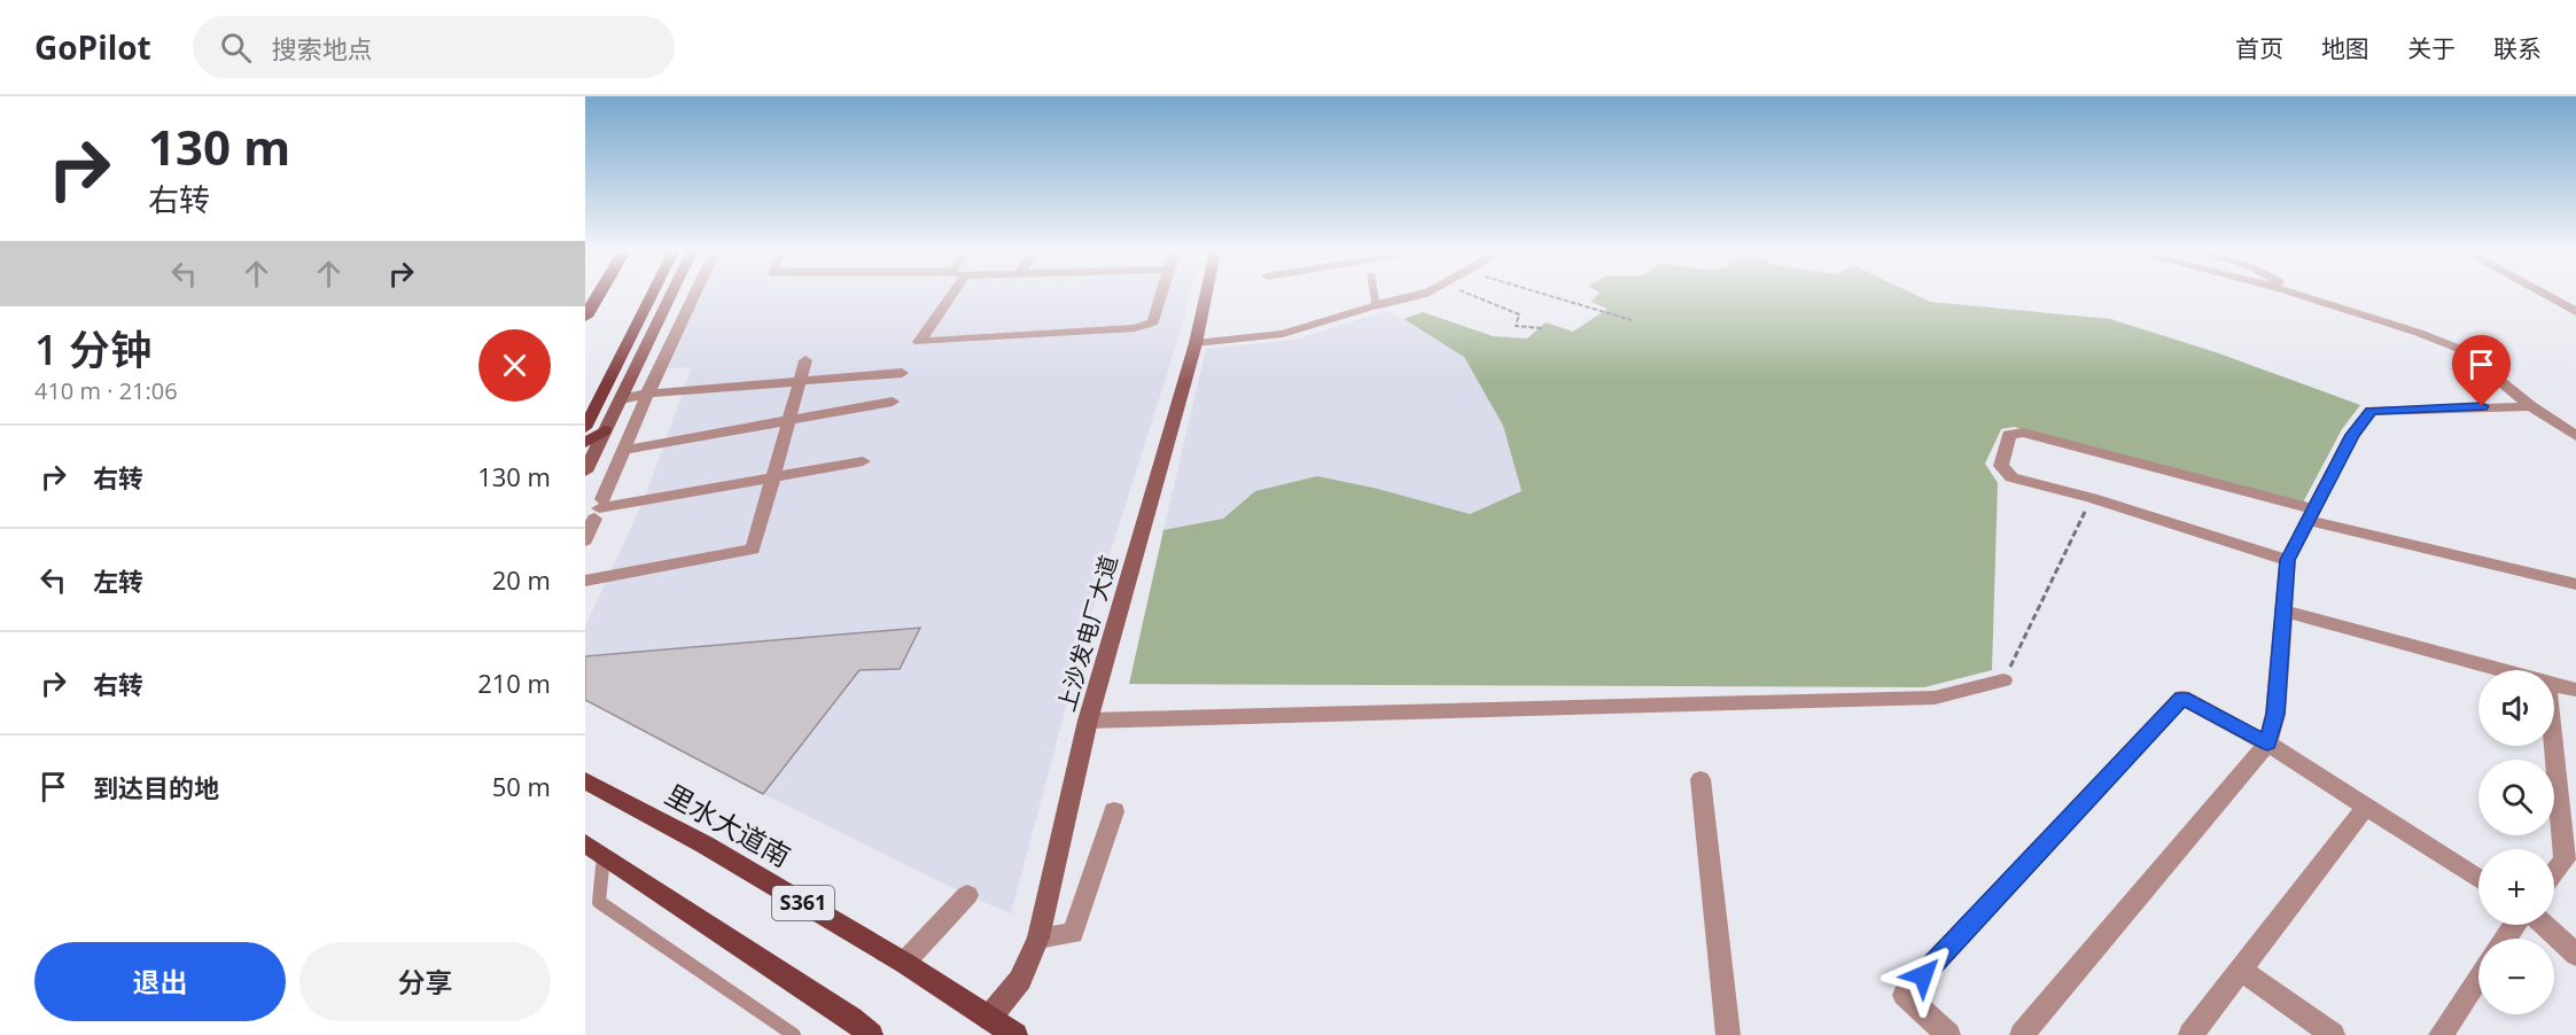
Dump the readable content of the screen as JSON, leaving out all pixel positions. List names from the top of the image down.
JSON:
{
  "streets": {
    "main road": ["上沙发电厂大道", "里水大道南", "S361"]
  },
  "crossings": [
    ["上沙发电厂大道", "里水大道南"]
  ],
  "page": {
    "header": "GoPilot",
    "search": "搜索地点",
    "nav": [
      "首页",
      "地图",
      "关于",
      "联系"
    ],
    "turn": ["130 m", "右转"],
    "heading": ["1 分钟", "410 m · 21:06"],
    "list": [
      {
        "name": "右转",
        "value": "130 m"
      },
      {
        "name": "左转",
        "value": "20 m"
      },
      {
        "name": "右转",
        "value": "210 m"
      },
      {
        "name": "到达目的地",
        "value": "50 m"
      }
    ],
    "map_buttons": ["+", "−"],
    "buttons": ["退出", "分享"]
  }
}
